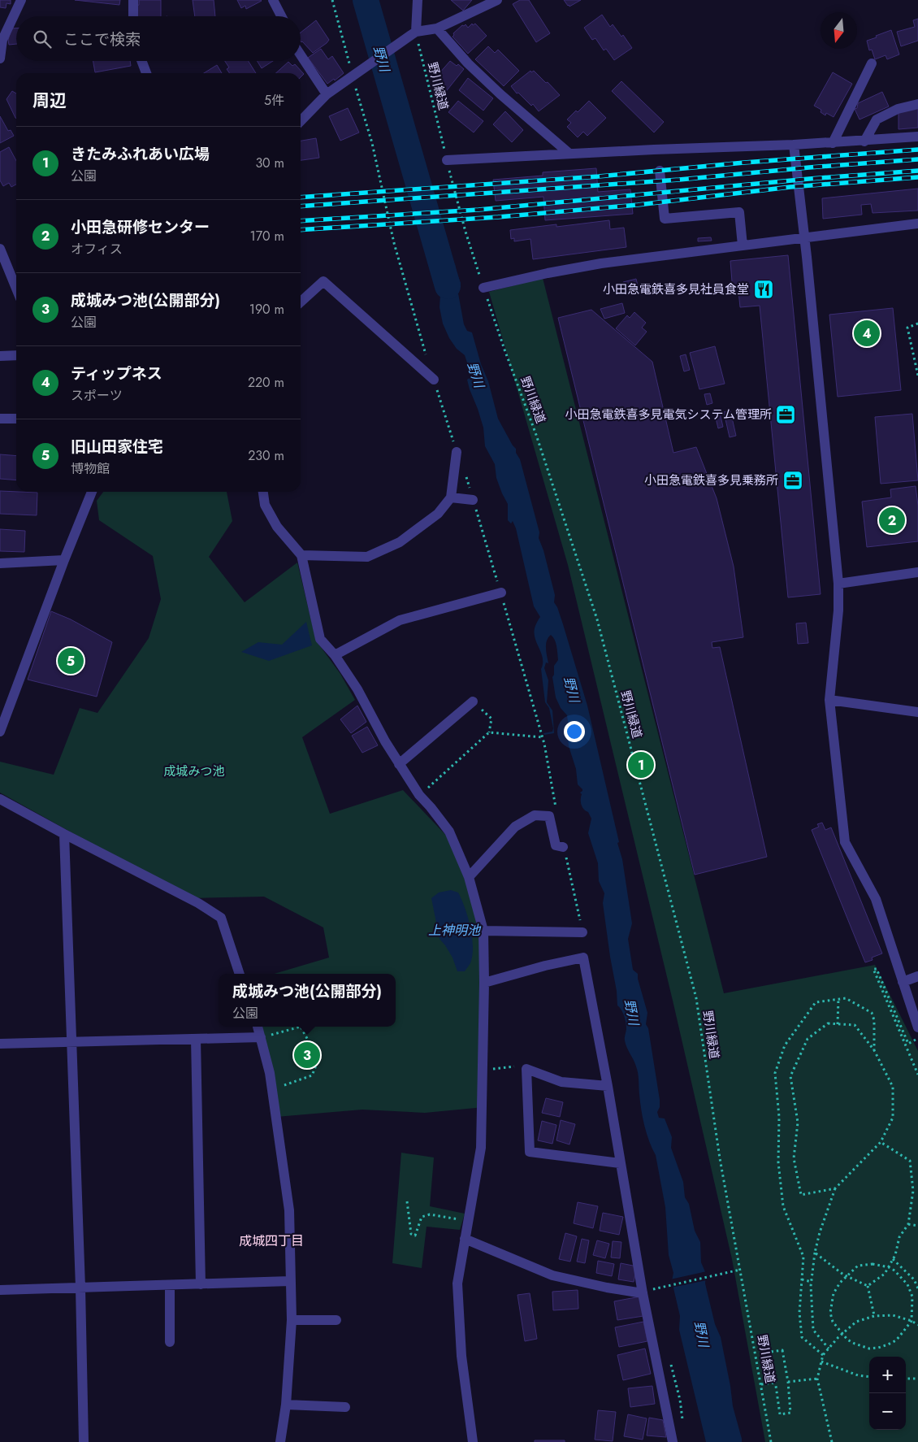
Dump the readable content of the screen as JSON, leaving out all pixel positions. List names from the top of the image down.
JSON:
{
  "streets": {
    "path": ["野川緑道"]
  },
  "districts": ["成城四丁目"],
  "water": ["野川", "上神明池"],
  "parks": ["成城みつ池"],
  "places": {
    "restaurant": ["小田急電鉄喜多見社員食堂"],
    "office": ["小田急電鉄喜多見電気システム管理所", "小田急電鉄喜多見乗務所"]
  },
  "north": "bottom",
  "page": {
    "search": "ここで検索",
    "heading": ["周辺", "5件"],
    "list": [
      {
        "mark": "1",
        "name": "きたみふれあい広場",
        "note": "公園",
        "value": "30 m"
      },
      {
        "mark": "2",
        "name": "小田急研修センター",
        "note": "オフィス",
        "value": "170 m"
      },
      {
        "mark": "3",
        "name": "成城みつ池(公開部分)",
        "note": "公園",
        "value": "190 m"
      },
      {
        "mark": "4",
        "name": "ティップネス",
        "note": "スポーツ",
        "value": "220 m"
      },
      {
        "mark": "5",
        "name": "旧山田家住宅",
        "note": "博物館",
        "value": "230 m"
      }
    ],
    "pins": [
      "4",
      "2",
      "5",
      "1",
      "3"
    ],
    "popup": ["成城みつ池(公開部分)", "公園"],
    "map_buttons": ["+", "−"]
  }
}
